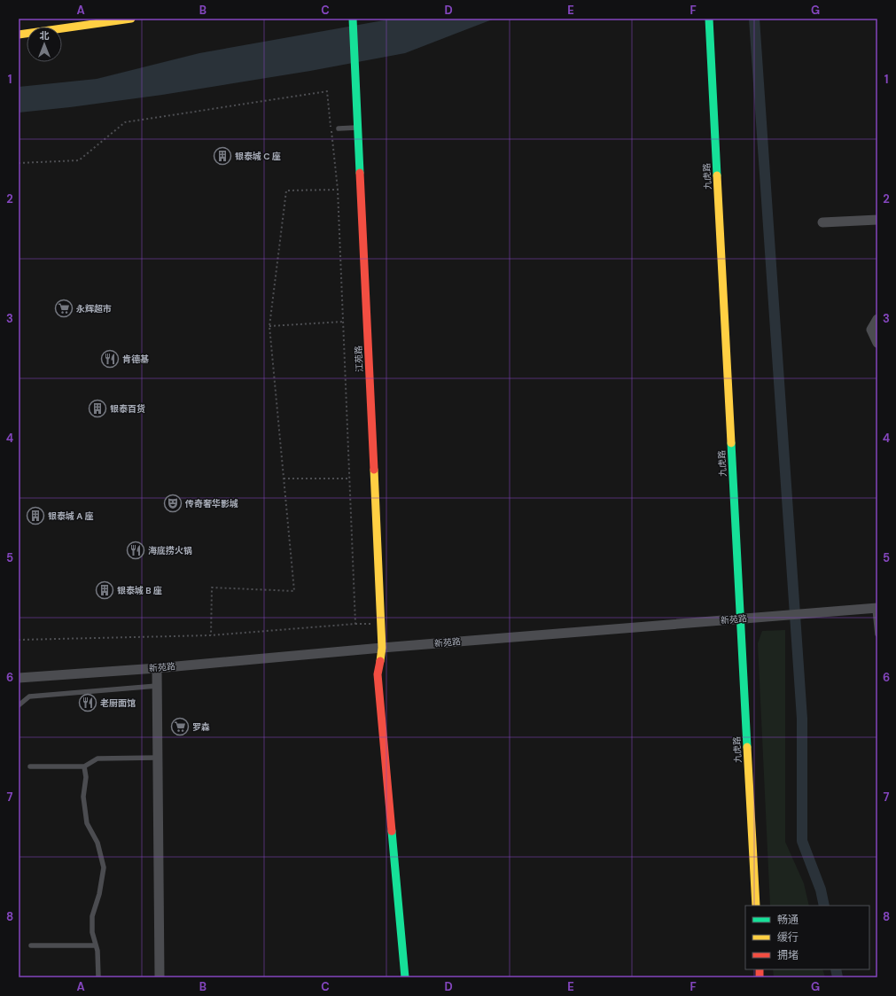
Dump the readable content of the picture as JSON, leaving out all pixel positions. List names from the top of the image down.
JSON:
{
  "streets": {
    "street": ["九虎路", "江苑路", "新苑路"]
  },
  "crossings": [
    ["九虎路", "新苑路"],
    ["江苑路", "新苑路"]
  ],
  "places": {
    "building": [
      "银泰城 C 座",
      "银泰百货",
      "银泰城 A 座",
      "银泰城 B 座"
    ],
    "supermarket": ["永辉超市", "罗森"],
    "restaurant": ["肯德基", "海底捞火锅", "老厨面馆"],
    "theatre": ["传奇奢华影城"]
  },
  "legend": ["畅通", "缓行", "拥堵"],
  "north": "top",
  "grid": {
    "columns": [
      "A",
      "B",
      "C",
      "D",
      "E",
      "F",
      "G"
    ],
    "rows": [
      "1",
      "2",
      "3",
      "4",
      "5",
      "6",
      "7",
      "8"
    ]
  }
}
